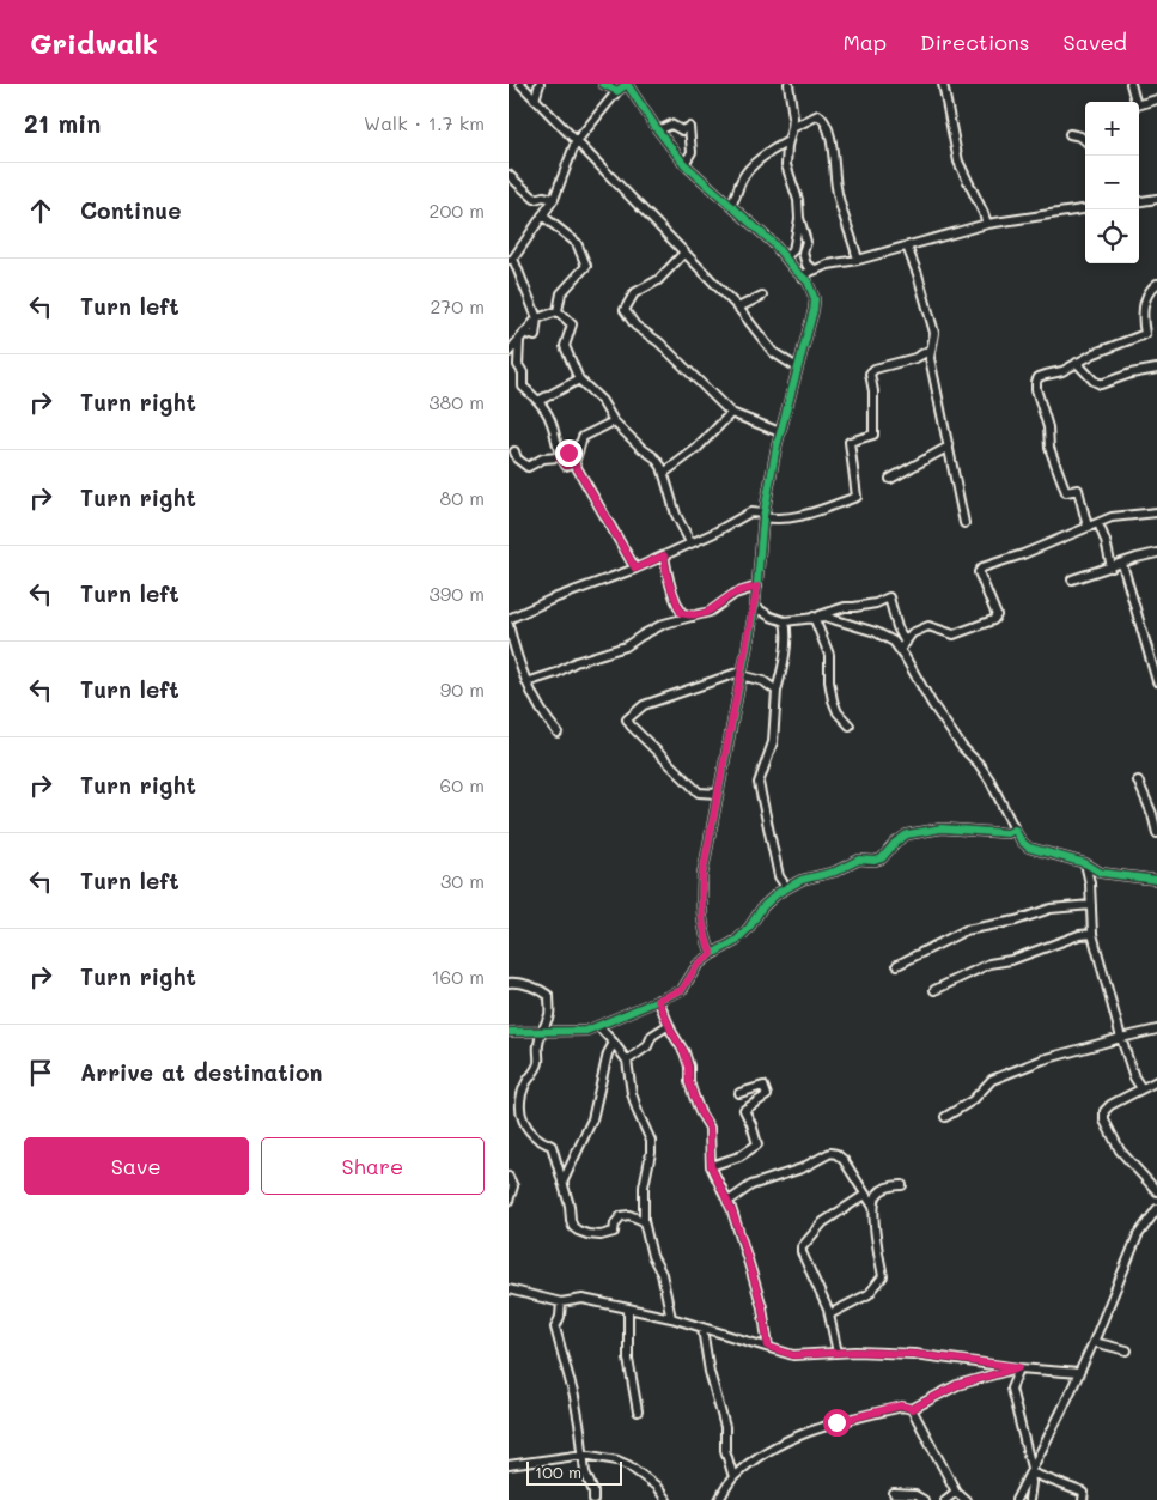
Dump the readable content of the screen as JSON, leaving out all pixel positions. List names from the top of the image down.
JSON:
{
  "scale_bar": "100 m",
  "page": {
    "header": "Gridwalk",
    "nav": ["Map", "Directions", "Saved"],
    "heading": ["21 min", "Walk · 1.7 km"],
    "map_buttons": ["+", "−"],
    "list": [
      ["Continue", "200 m"],
      ["Turn left", "270 m"],
      ["Turn right", "380 m"],
      ["Turn right", "80 m"],
      ["Turn left", "390 m"],
      ["Turn left", "90 m"],
      ["Turn right", "60 m"],
      ["Turn left", "30 m"],
      ["Turn right", "160 m"],
      "Arrive at destination"
    ],
    "buttons": ["Save", "Share"],
    "scale": "100 m"
  }
}
